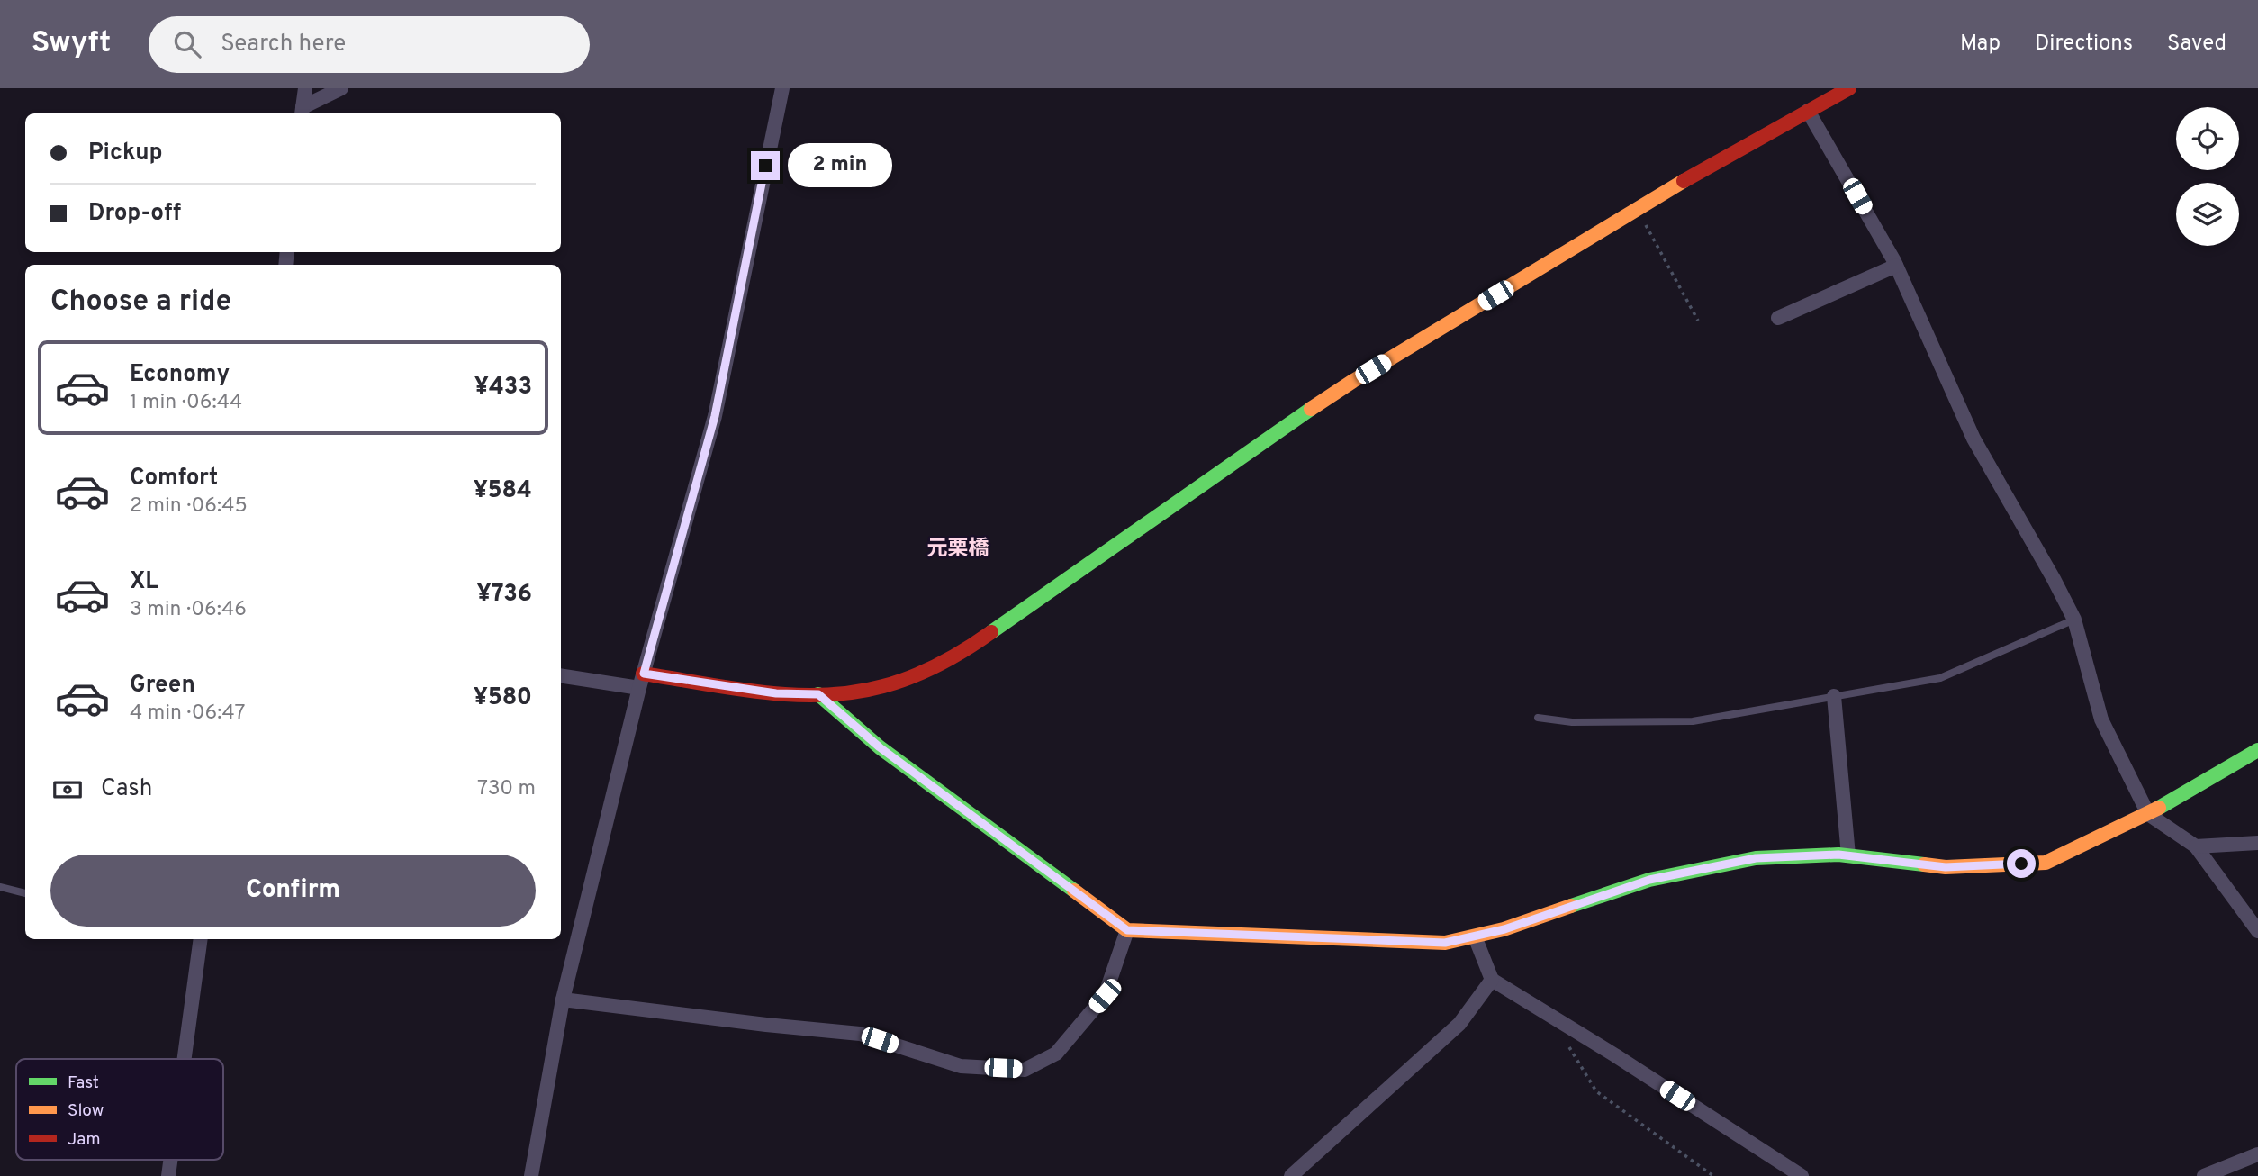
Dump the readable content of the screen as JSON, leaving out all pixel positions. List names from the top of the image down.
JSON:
{
  "districts": ["元栗橋"],
  "legend": ["Fast", "Slow", "Jam"],
  "page": {
    "header": "Swyft",
    "search": "Search here",
    "nav": ["Map", "Directions", "Saved"],
    "banner": ["Pickup", "Drop-off"],
    "bubble": "2 min",
    "heading": "Choose a ride",
    "list": [
      {
        "name": "Economy",
        "note": "1 min · 06:44",
        "value": "¥433"
      },
      {
        "name": "Comfort",
        "note": "2 min · 06:45",
        "value": "¥584"
      },
      {
        "name": "XL",
        "note": "3 min · 06:46",
        "value": "¥736"
      },
      {
        "name": "Green",
        "note": "4 min · 06:47",
        "value": "¥580"
      }
    ],
    "pay": ["Cash", "730 m"],
    "buttons": "Confirm"
  }
}
